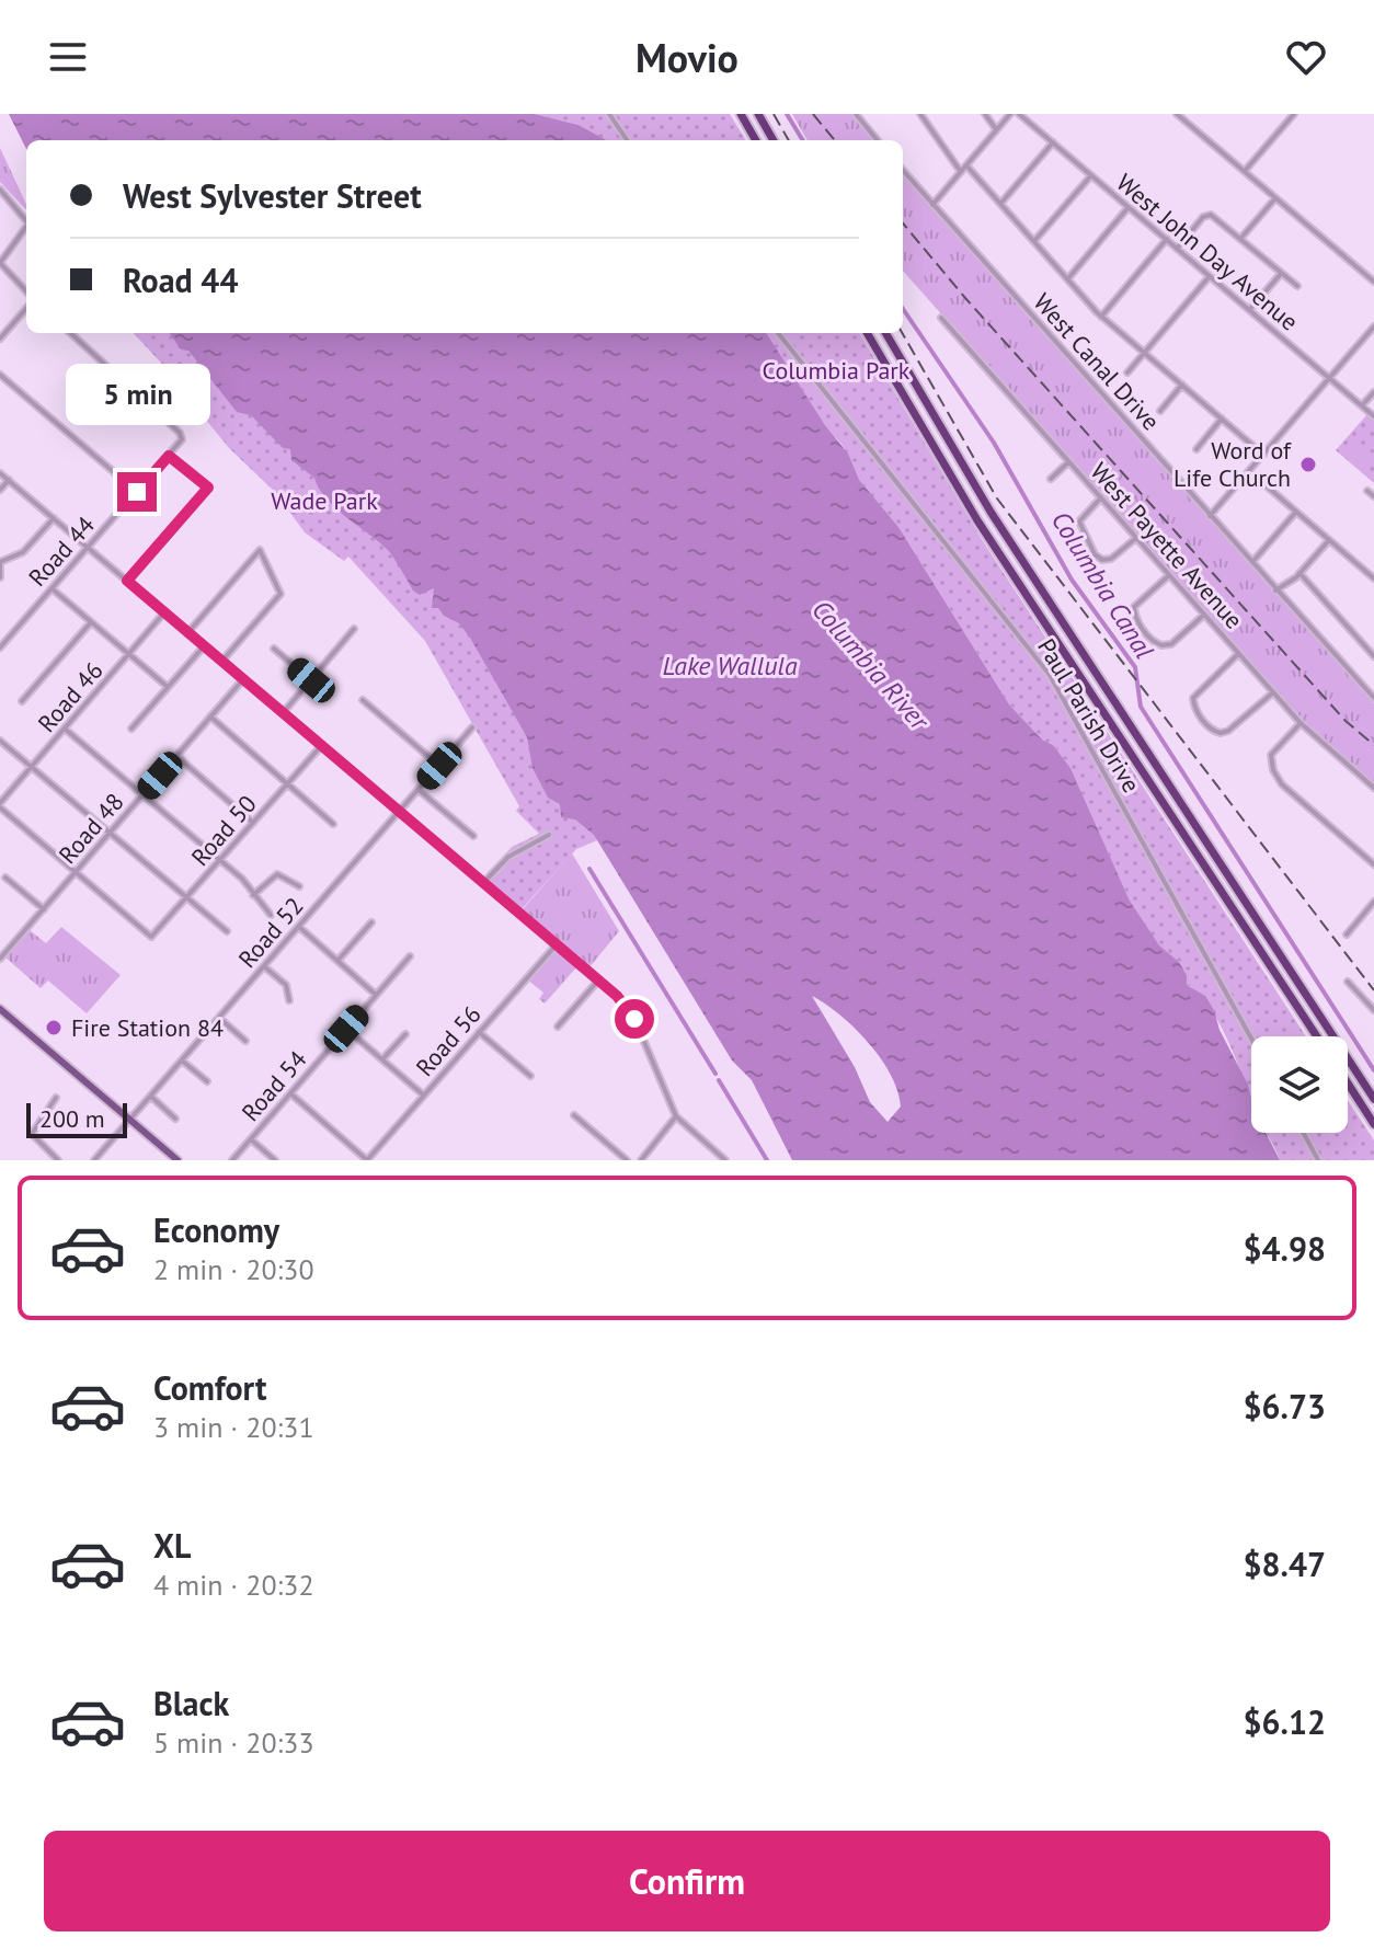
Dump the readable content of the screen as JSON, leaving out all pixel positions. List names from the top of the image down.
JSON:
{
  "streets": {
    "street": [
      "West John Day Avenue",
      "West Canal Drive",
      "West Payette Avenue",
      "Road 44",
      "Road 46",
      "Paul Parish Drive",
      "Road 48",
      "Road 50",
      "Road 52",
      "Road 56",
      "Road 54"
    ]
  },
  "crossings": [
    ["Road 48", "Road 50"]
  ],
  "water": ["Columbia Canal", "Columbia River", "Lake Wallula"],
  "parks": ["Columbia Park", "Wade Park"],
  "places": ["Word of Life Church", "Fire Station 84"],
  "scale_bar": "200 m",
  "page": {
    "header": "Movio",
    "banner": ["West Sylvester Street", "Road 44"],
    "bubble": "5 min",
    "scale": "200 m",
    "list": [
      {
        "name": "Economy",
        "note": "2 min · 20:30",
        "value": "$4.98"
      },
      {
        "name": "Comfort",
        "note": "3 min · 20:31",
        "value": "$6.73"
      },
      {
        "name": "XL",
        "note": "4 min · 20:32",
        "value": "$8.47"
      },
      {
        "name": "Black",
        "note": "5 min · 20:33",
        "value": "$6.12"
      }
    ],
    "buttons": "Confirm"
  }
}
